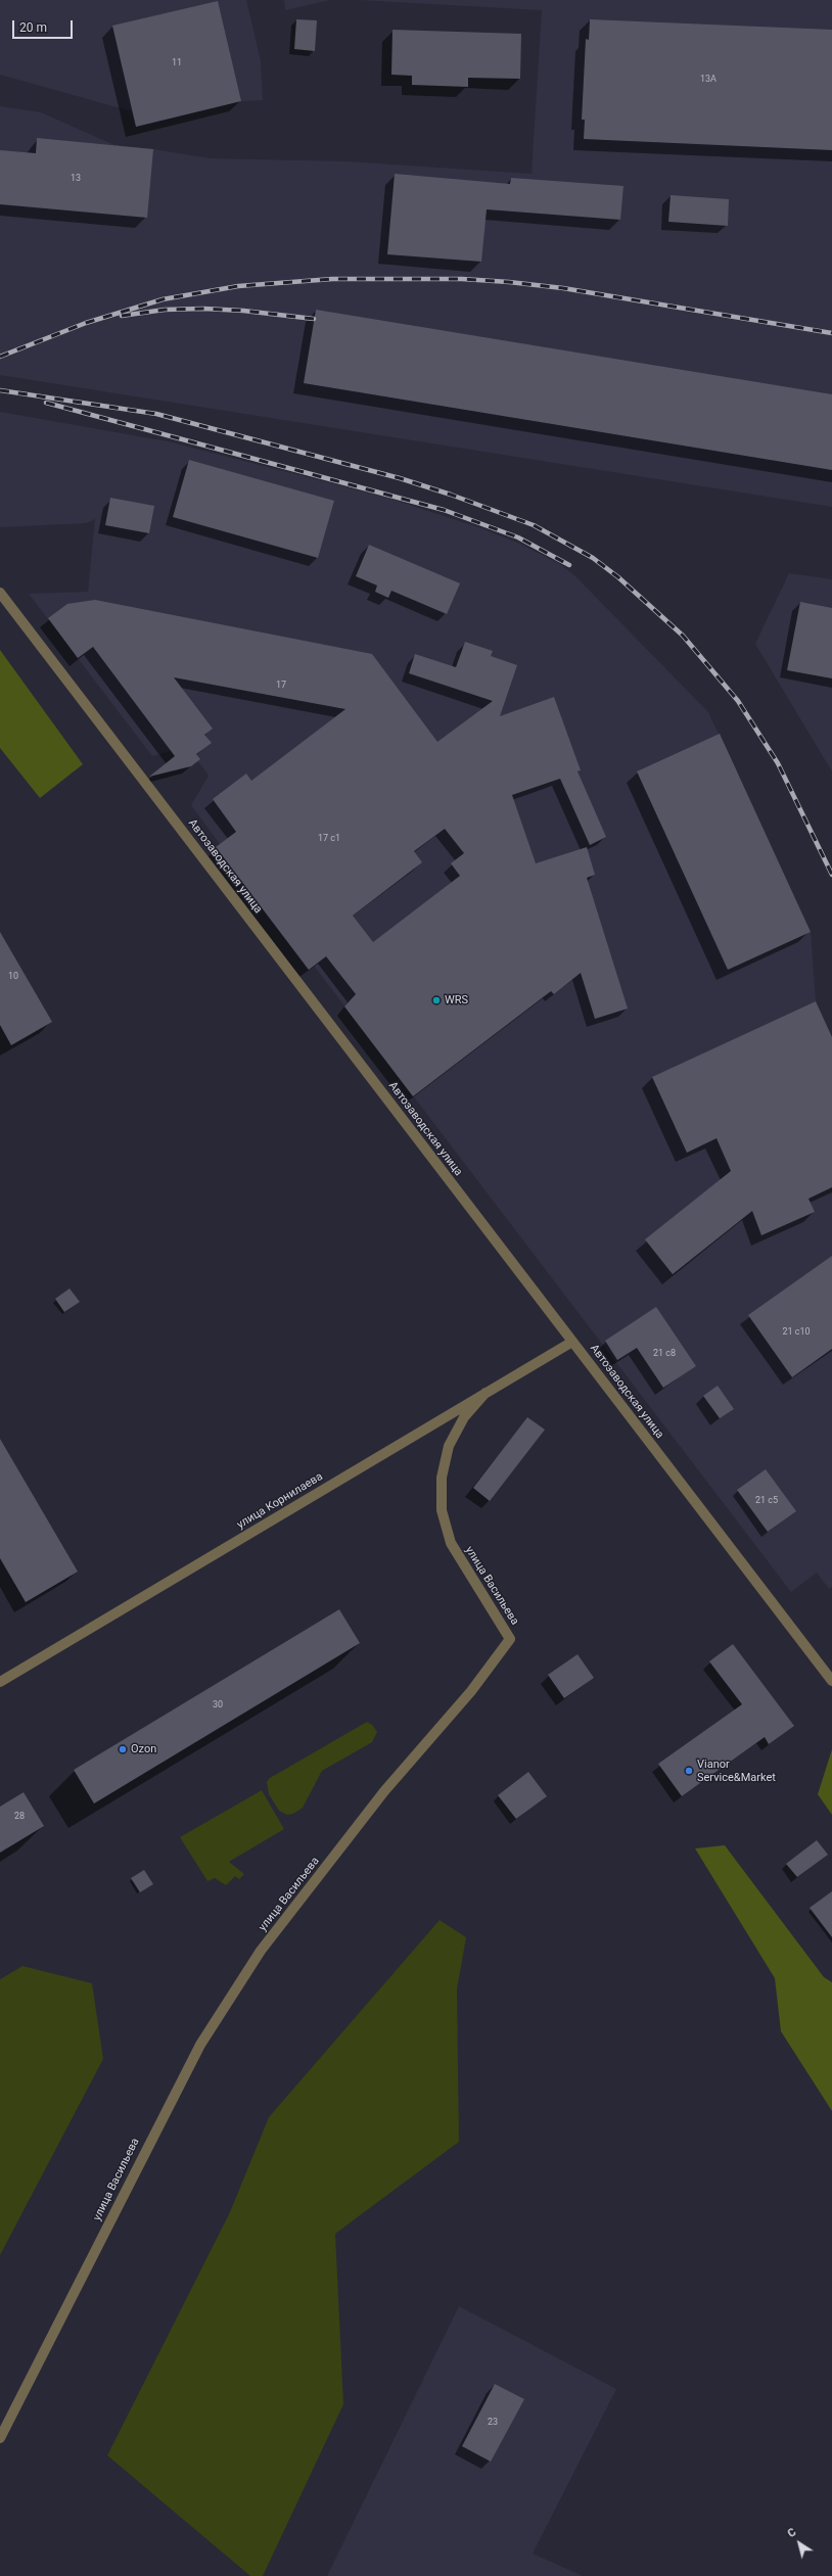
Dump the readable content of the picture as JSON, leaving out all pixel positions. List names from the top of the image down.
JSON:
{
  "streets": {
    "street": ["Автозаводская улица", "улица Корнилаева", "улица Васильева"]
  },
  "crossings": [
    ["Автозаводская улица", "улица Корнилаева"],
    ["улица Корнилаева", "улица Васильева"]
  ],
  "places": ["WRS", "Ozon", "Vianor Service&Market"],
  "house_numbers": [
    "11",
    "13А",
    "13",
    "17",
    "17 с1",
    "10",
    "21 с10",
    "21 с8",
    "21 с5",
    "30",
    "28",
    "23"
  ],
  "scale_bar": "20 m",
  "north": "top left"
}
